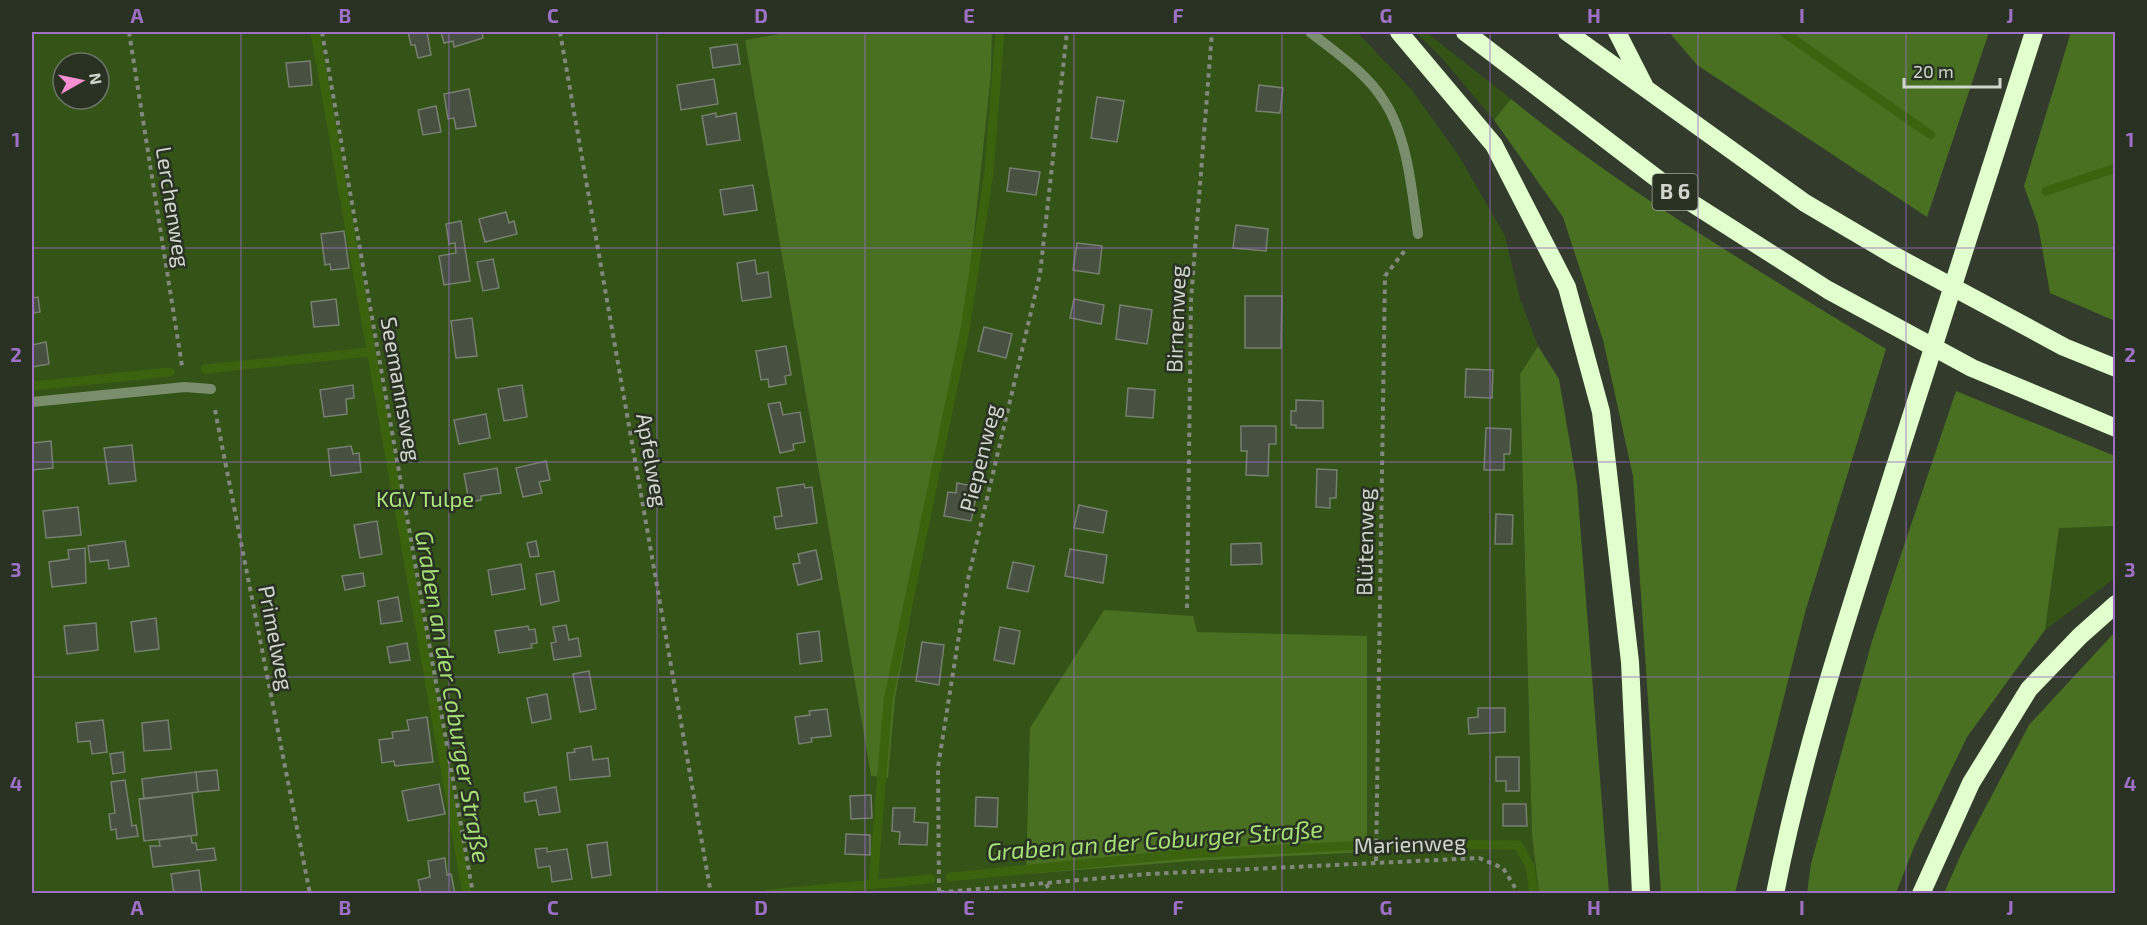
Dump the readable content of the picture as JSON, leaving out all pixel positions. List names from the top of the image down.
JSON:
{
  "streets": {
    "highway": ["B 6"],
    "path": [
      "Lerchenweg",
      "Birnenweg",
      "Seemannsweg",
      "Piepenweg",
      "Apfelweg",
      "Blütenweg",
      "Primelweg",
      "Marienweg"
    ]
  },
  "crossings": [
    ["Piepenweg", "Marienweg"],
    ["Blütenweg", "Marienweg"]
  ],
  "water": ["Graben an der Coburger Straße"],
  "parks": ["KGV Tulpe"],
  "scale_bar": "20 m",
  "north": "right",
  "grid": {
    "columns": [
      "A",
      "B",
      "C",
      "D",
      "E",
      "F",
      "G",
      "H",
      "I",
      "J"
    ],
    "rows": [
      "1",
      "2",
      "3",
      "4"
    ]
  }
}
